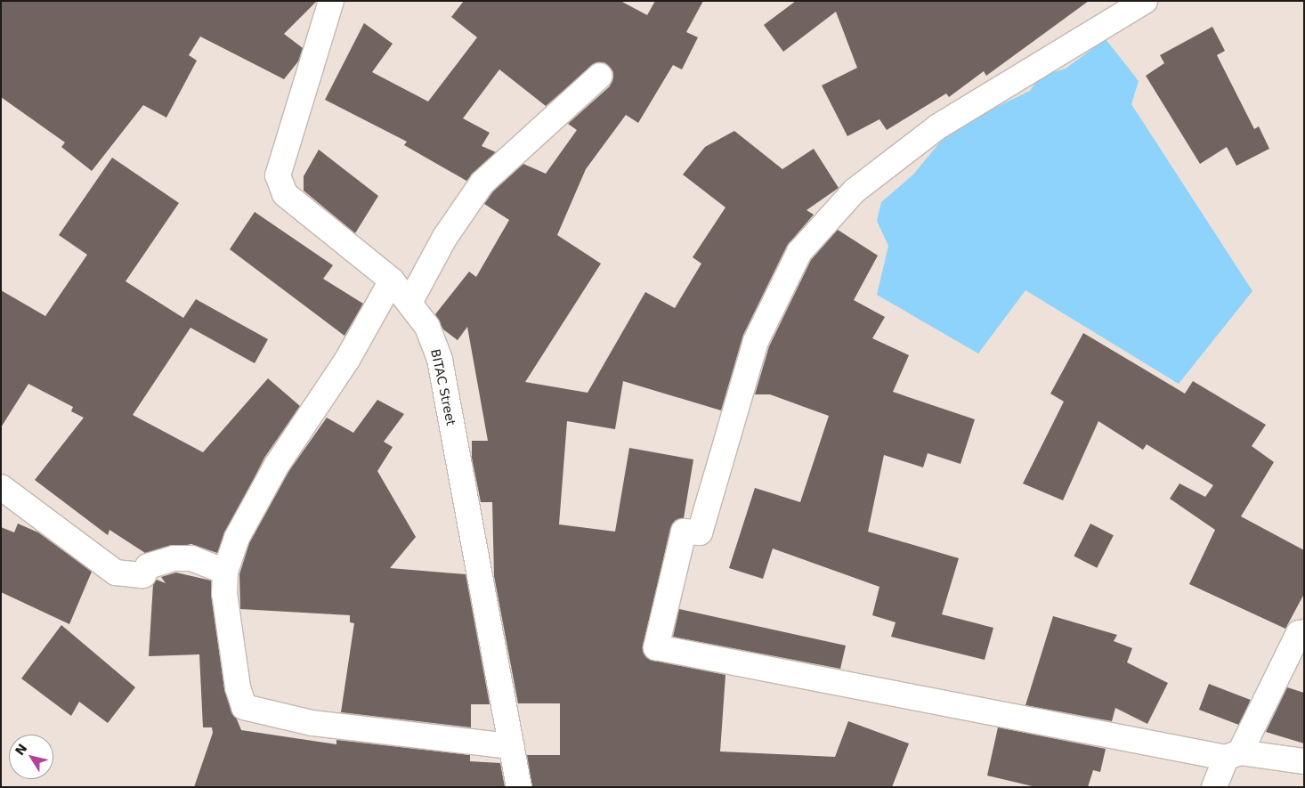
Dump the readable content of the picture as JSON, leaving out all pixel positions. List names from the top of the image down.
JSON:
{
  "streets": {
    "street": ["BITAC Street"]
  },
  "north": "top left"
}
